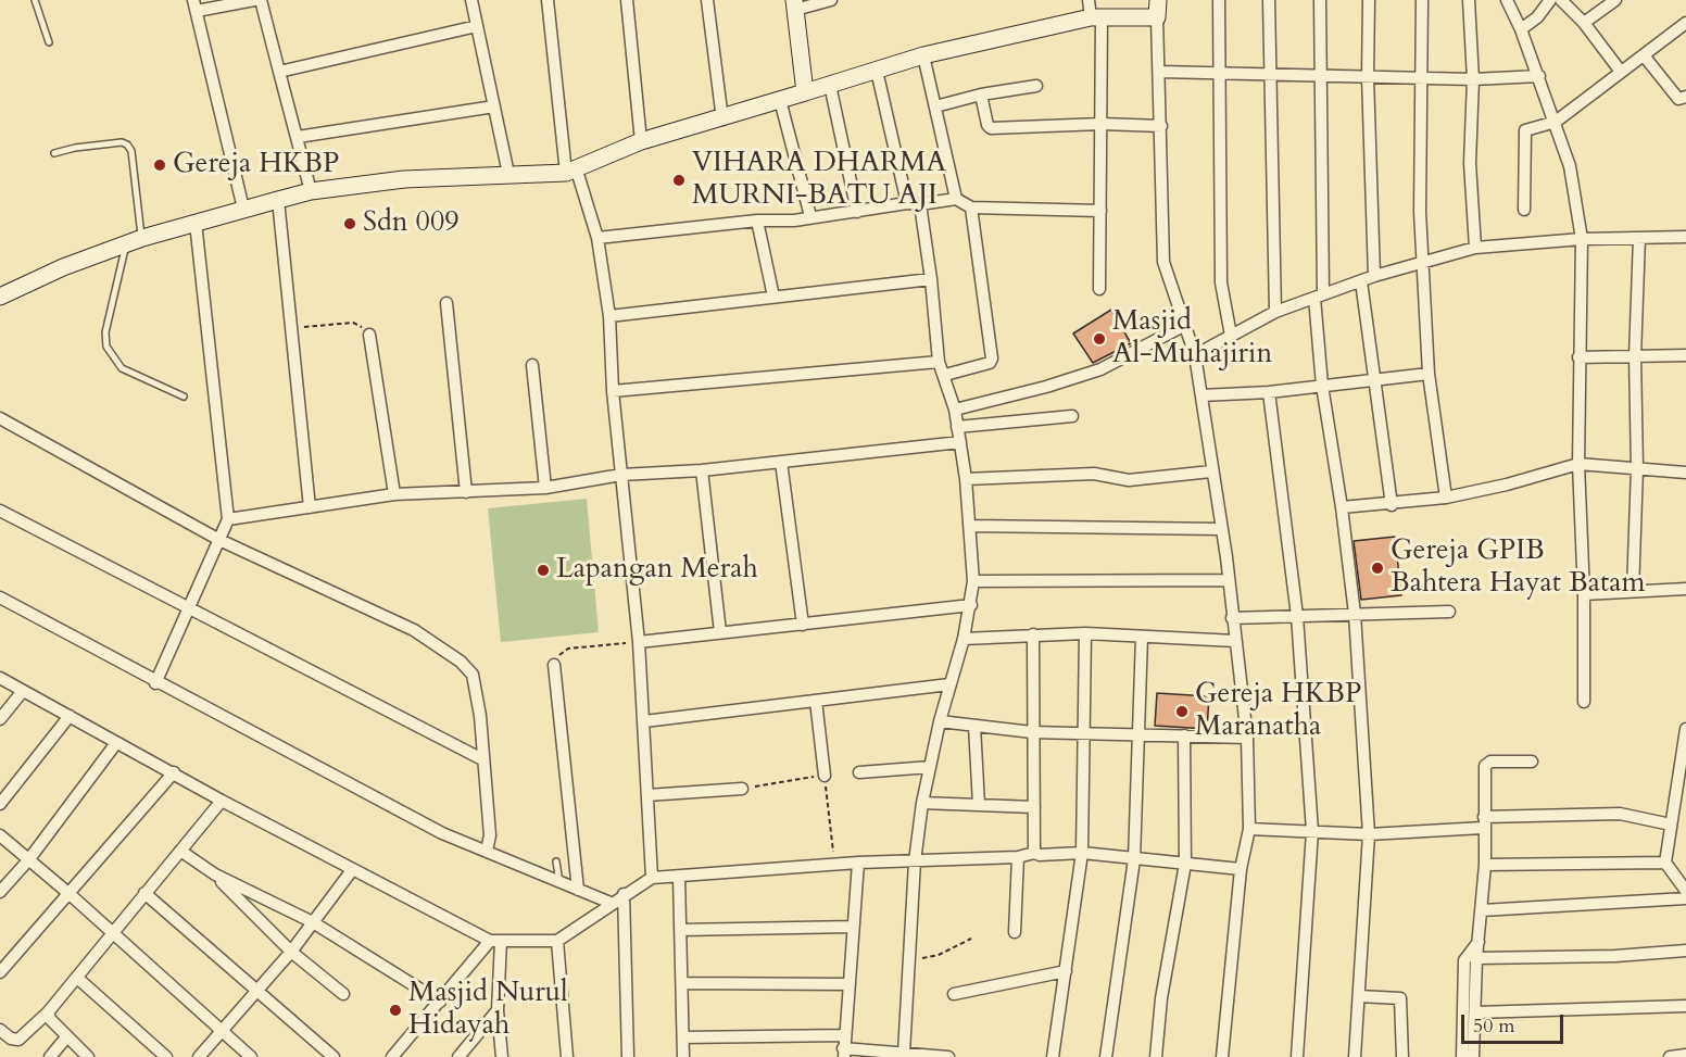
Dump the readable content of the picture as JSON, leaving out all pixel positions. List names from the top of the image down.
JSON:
{
  "places": [
    "Gereja HKBP",
    "VIHARA DHARMA MURNI-BATU AJI",
    "Sdn 009",
    "Masjid Al-Muhajirin",
    "Gereja GPIB Bahtera Hayat Batam",
    "Lapangan Merah",
    "Gereja HKBP Maranatha",
    "Masjid Nurul Hidayah"
  ],
  "scale_bar": "50 m"
}
